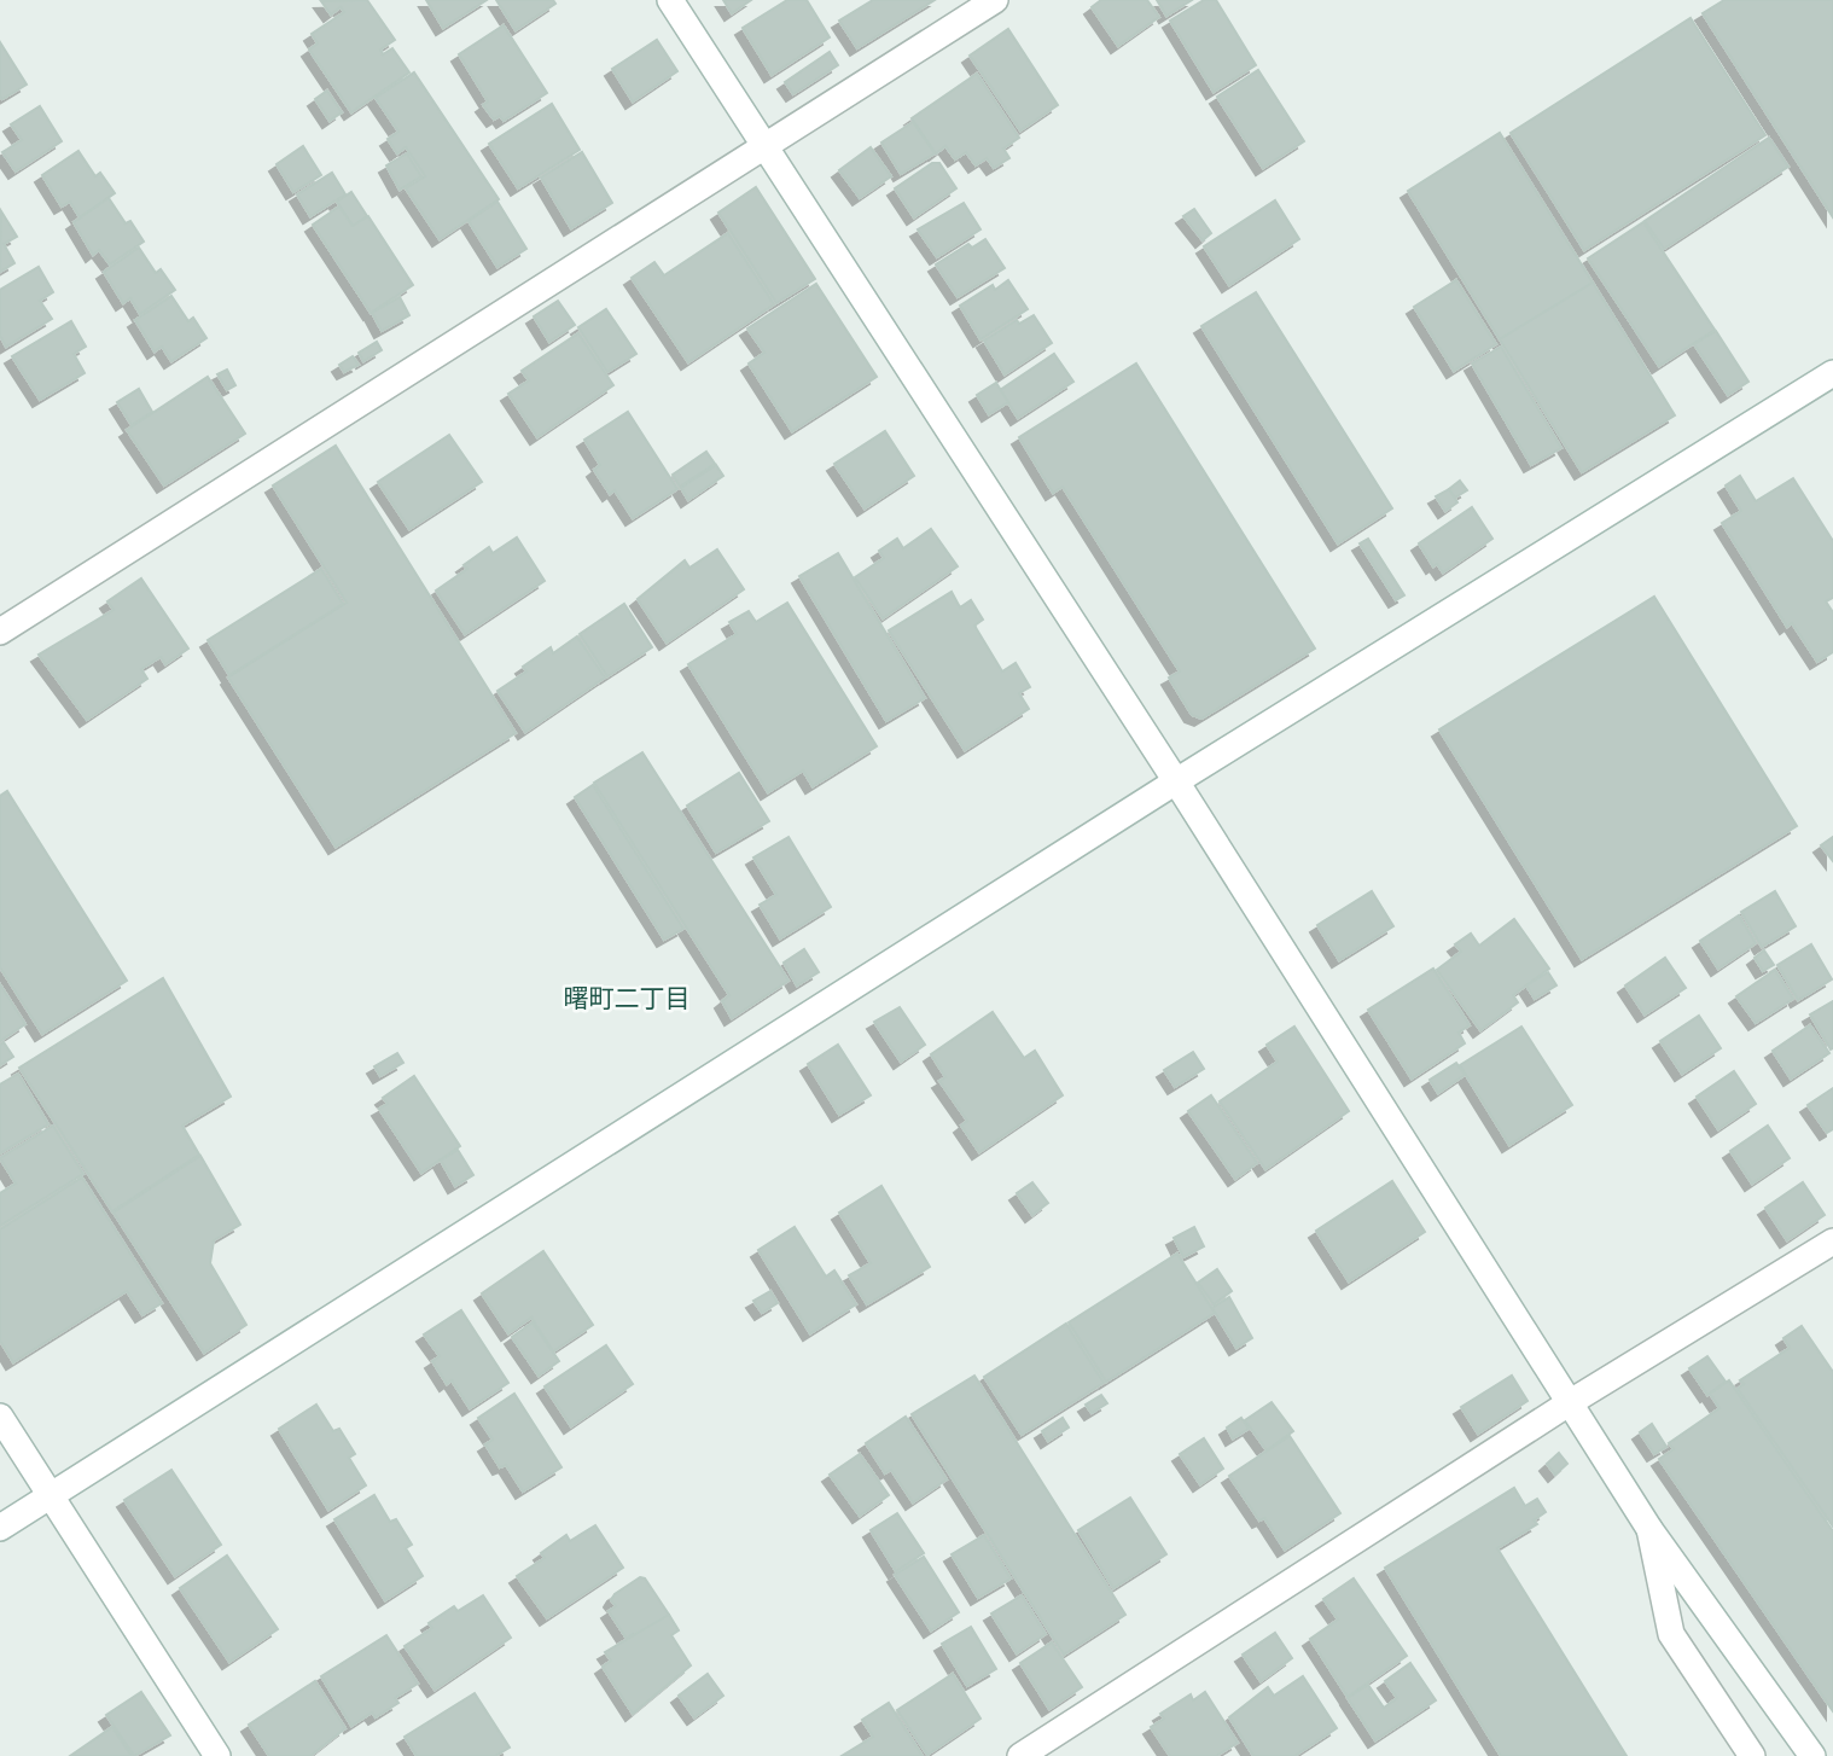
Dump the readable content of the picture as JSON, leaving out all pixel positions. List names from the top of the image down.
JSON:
{
  "districts": ["曙町二丁目"]
}
